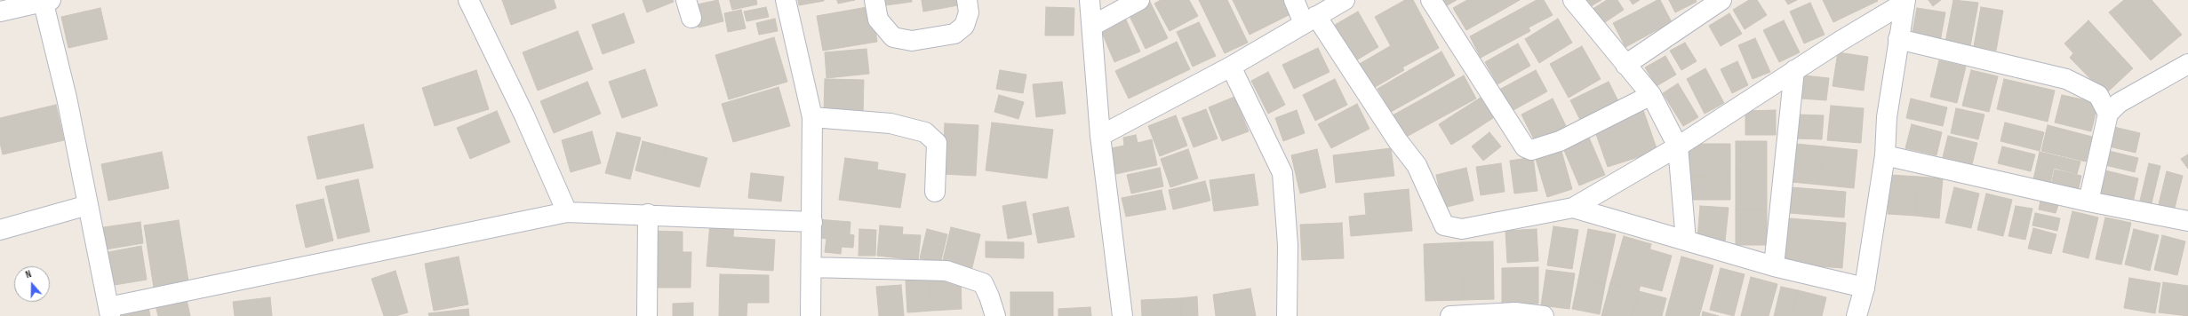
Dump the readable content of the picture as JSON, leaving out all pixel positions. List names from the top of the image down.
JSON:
{
  "north": "top"
}
